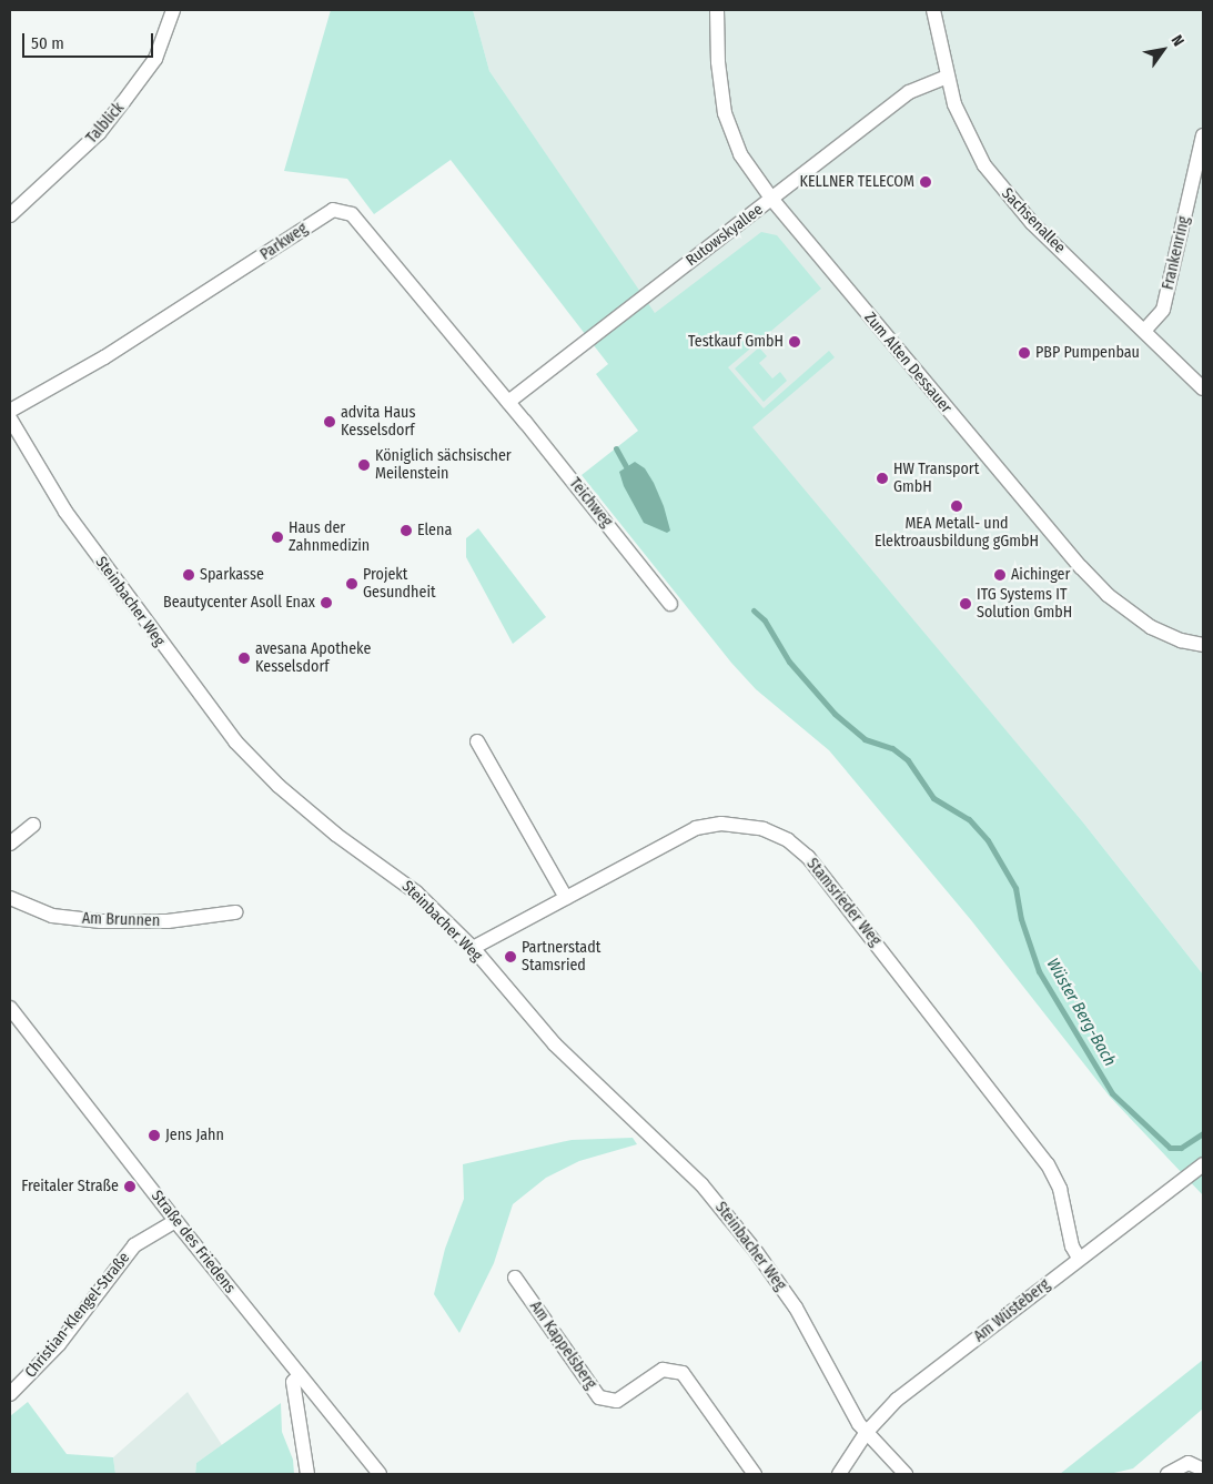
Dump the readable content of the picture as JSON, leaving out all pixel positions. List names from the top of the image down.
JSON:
{
  "streets": {
    "street": [
      "Talblick",
      "Sachsenallee",
      "Rutowskyallee",
      "Parkweg",
      "Frankenring",
      "Zum Alten Dessauer",
      "Teichweg",
      "Steinbacher Weg",
      "Stamsrieder Weg",
      "Am Brunnen",
      "Straße des Friedens",
      "Am Wüsteberg",
      "Christian-Klengel-Straße",
      "Am Kappelsberg"
    ]
  },
  "crossings": [
    ["Sachsenallee", "Rutowskyallee"],
    ["Sachsenallee", "Frankenring"],
    ["Rutowskyallee", "Parkweg"],
    ["Rutowskyallee", "Zum Alten Dessauer"],
    ["Rutowskyallee", "Teichweg"],
    ["Parkweg", "Teichweg"],
    ["Steinbacher Weg", "Stamsrieder Weg"],
    ["Steinbacher Weg", "Am Wüsteberg"],
    ["Stamsrieder Weg", "Am Wüsteberg"],
    ["Straße des Friedens", "Christian-Klengel-Straße"]
  ],
  "water": ["Wüster Berg-Bach"],
  "places": [
    "KELLNER TELECOM",
    "Testkauf GmbH",
    "PBP Pumpenbau",
    "advita Haus Kesselsdorf",
    "Königlich sächsischer Meilenstein",
    "HW Transport GmbH",
    "MEA Metall- und Elektroausbildung gGmbH",
    "Elena",
    "Haus der Zahnmedizin",
    "Sparkasse",
    "Aichinger",
    "Projekt Gesundheit",
    "Beautycenter Asoll Enax",
    "ITG Systems IT Solution GmbH",
    "avesana Apotheke Kesselsdorf",
    "Partnerstadt Stamsried",
    "Jens Jahn",
    "Freitaler Straße"
  ],
  "scale_bar": "50 m",
  "north": "top right"
}
